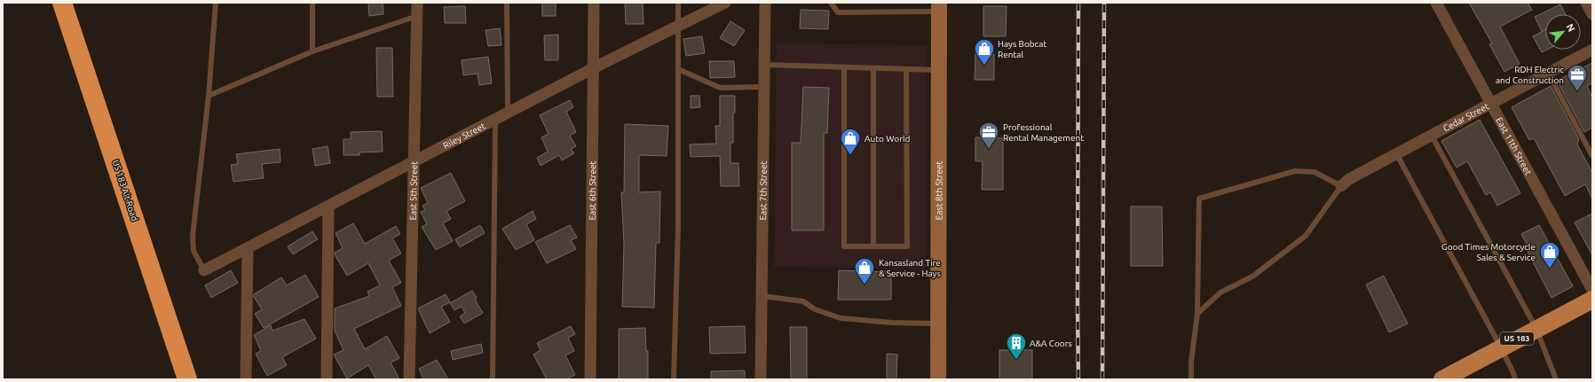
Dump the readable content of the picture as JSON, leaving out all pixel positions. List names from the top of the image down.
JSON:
{
  "streets": {
    "highway": ["US 183 Alt Road"],
    "main road": ["East 8th Street", "US 183"],
    "street": [
      "Cedar Street",
      "Riley Street",
      "East 11th Street",
      "East 5th Street",
      "East 6th Street",
      "East 7th Street"
    ]
  },
  "crossings": [
    ["Cedar Street", "East 11th Street"],
    ["Riley Street", "East 5th Street"],
    ["Riley Street", "East 6th Street"]
  ],
  "places": {
    "shop": [
      "Hays Bobcat Rental",
      "Auto World",
      "Good Times Motorcycle Sales & Service",
      "Kansasland Tire & Service - Hays"
    ],
    "office": ["RDH Electric and Construction", "Professional Rental Management"],
    "building": ["A&A Coors"]
  },
  "north": "top right"
}
